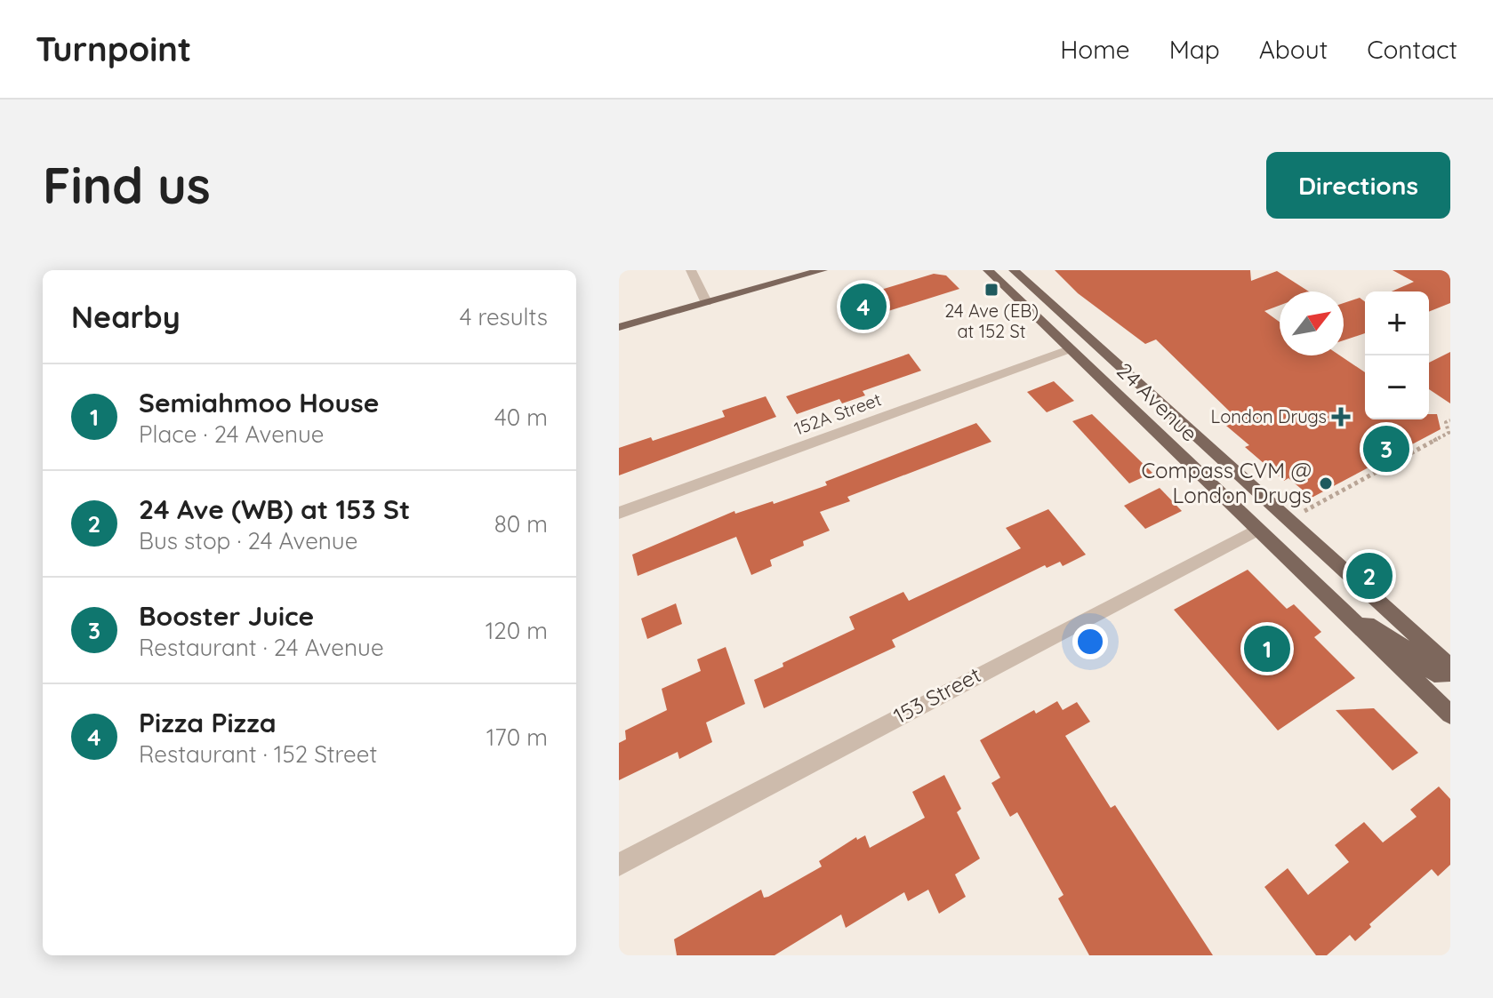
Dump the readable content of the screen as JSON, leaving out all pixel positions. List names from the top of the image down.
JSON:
{
  "streets": {
    "main road": ["24 Avenue"],
    "street": ["152A Street", "153 Street"]
  },
  "crossings": [
    ["24 Avenue", "152A Street"],
    ["24 Avenue", "153 Street"]
  ],
  "places": {
    "transit": ["24 Ave (EB) at 152 St"],
    "health": ["London Drugs"],
    "other": ["Compass CVM @ London Drugs"]
  },
  "north": "top right",
  "page": {
    "header": "Turnpoint",
    "nav": [
      "Home",
      "Map",
      "About",
      "Contact"
    ],
    "buttons": "Directions",
    "title": "Find us",
    "heading": ["Nearby", "4 results"],
    "pins": [
      "4",
      "3",
      "2",
      "1"
    ],
    "map_buttons": ["+", "−"],
    "list": [
      {
        "mark": "1",
        "name": "Semiahmoo House",
        "note": "Place · 24 Avenue",
        "value": "40 m"
      },
      {
        "mark": "2",
        "name": "24 Ave (WB) at 153 St",
        "note": "Bus stop · 24 Avenue",
        "value": "80 m"
      },
      {
        "mark": "3",
        "name": "Booster Juice",
        "note": "Restaurant · 24 Avenue",
        "value": "120 m"
      },
      {
        "mark": "4",
        "name": "Pizza Pizza",
        "note": "Restaurant · 152 Street",
        "value": "170 m"
      }
    ]
  }
}
